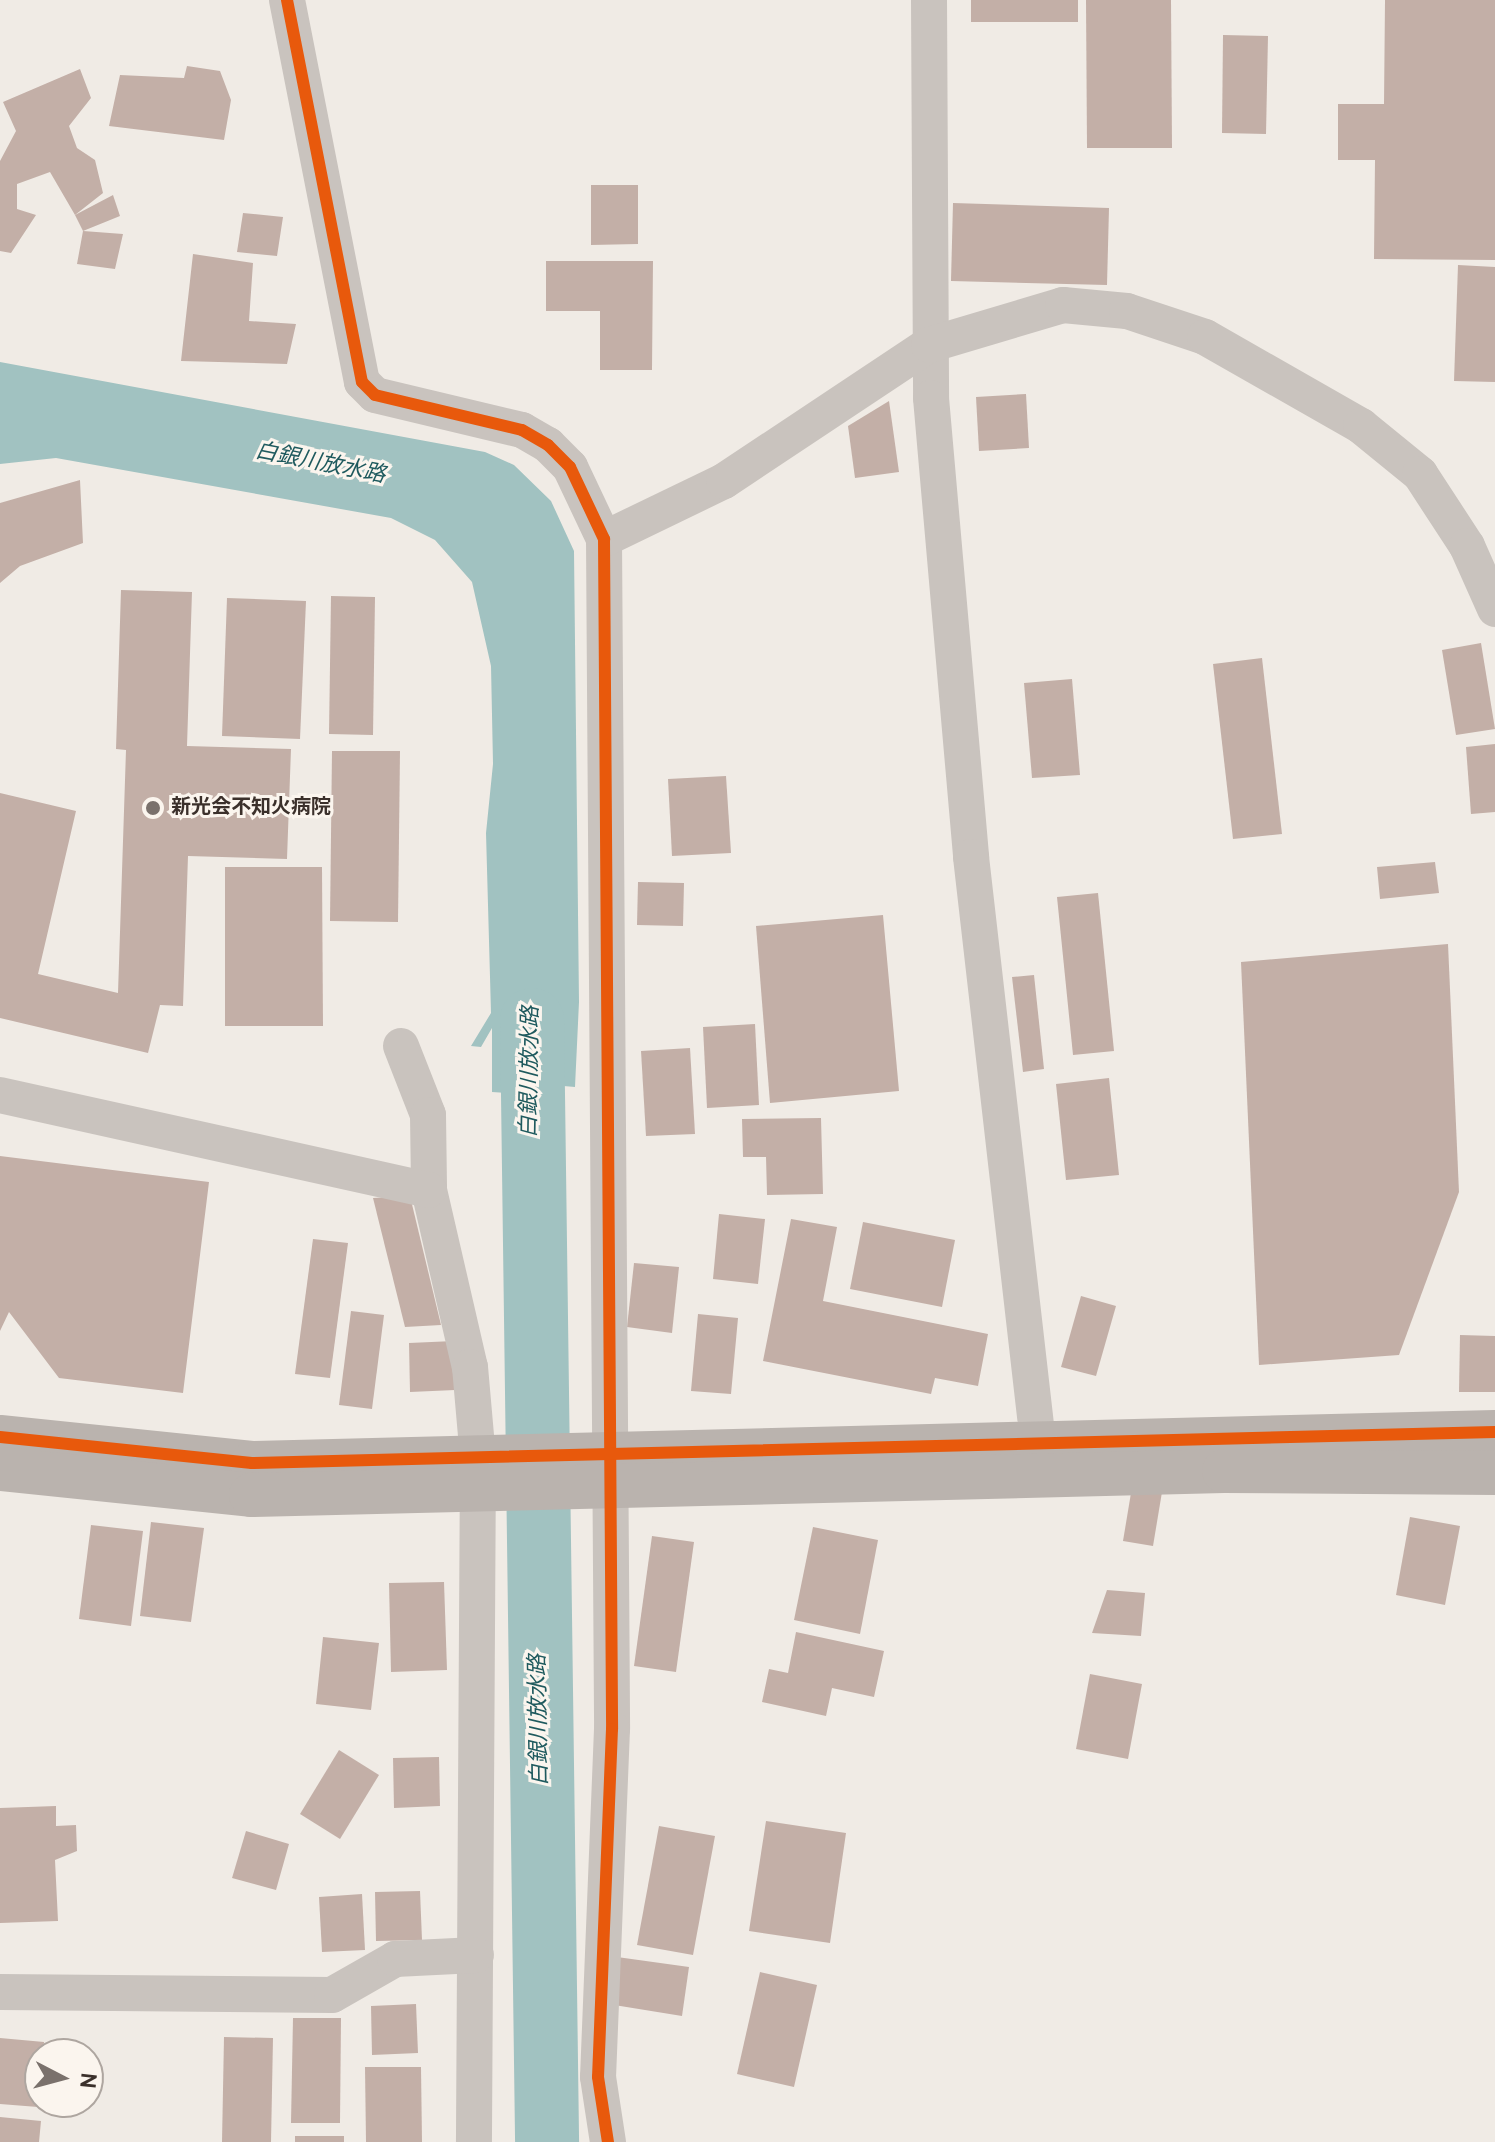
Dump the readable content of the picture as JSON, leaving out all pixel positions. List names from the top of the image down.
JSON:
{
  "water": ["白銀川放水路"],
  "places": ["新光会不知火病院"],
  "north": "right"
}
